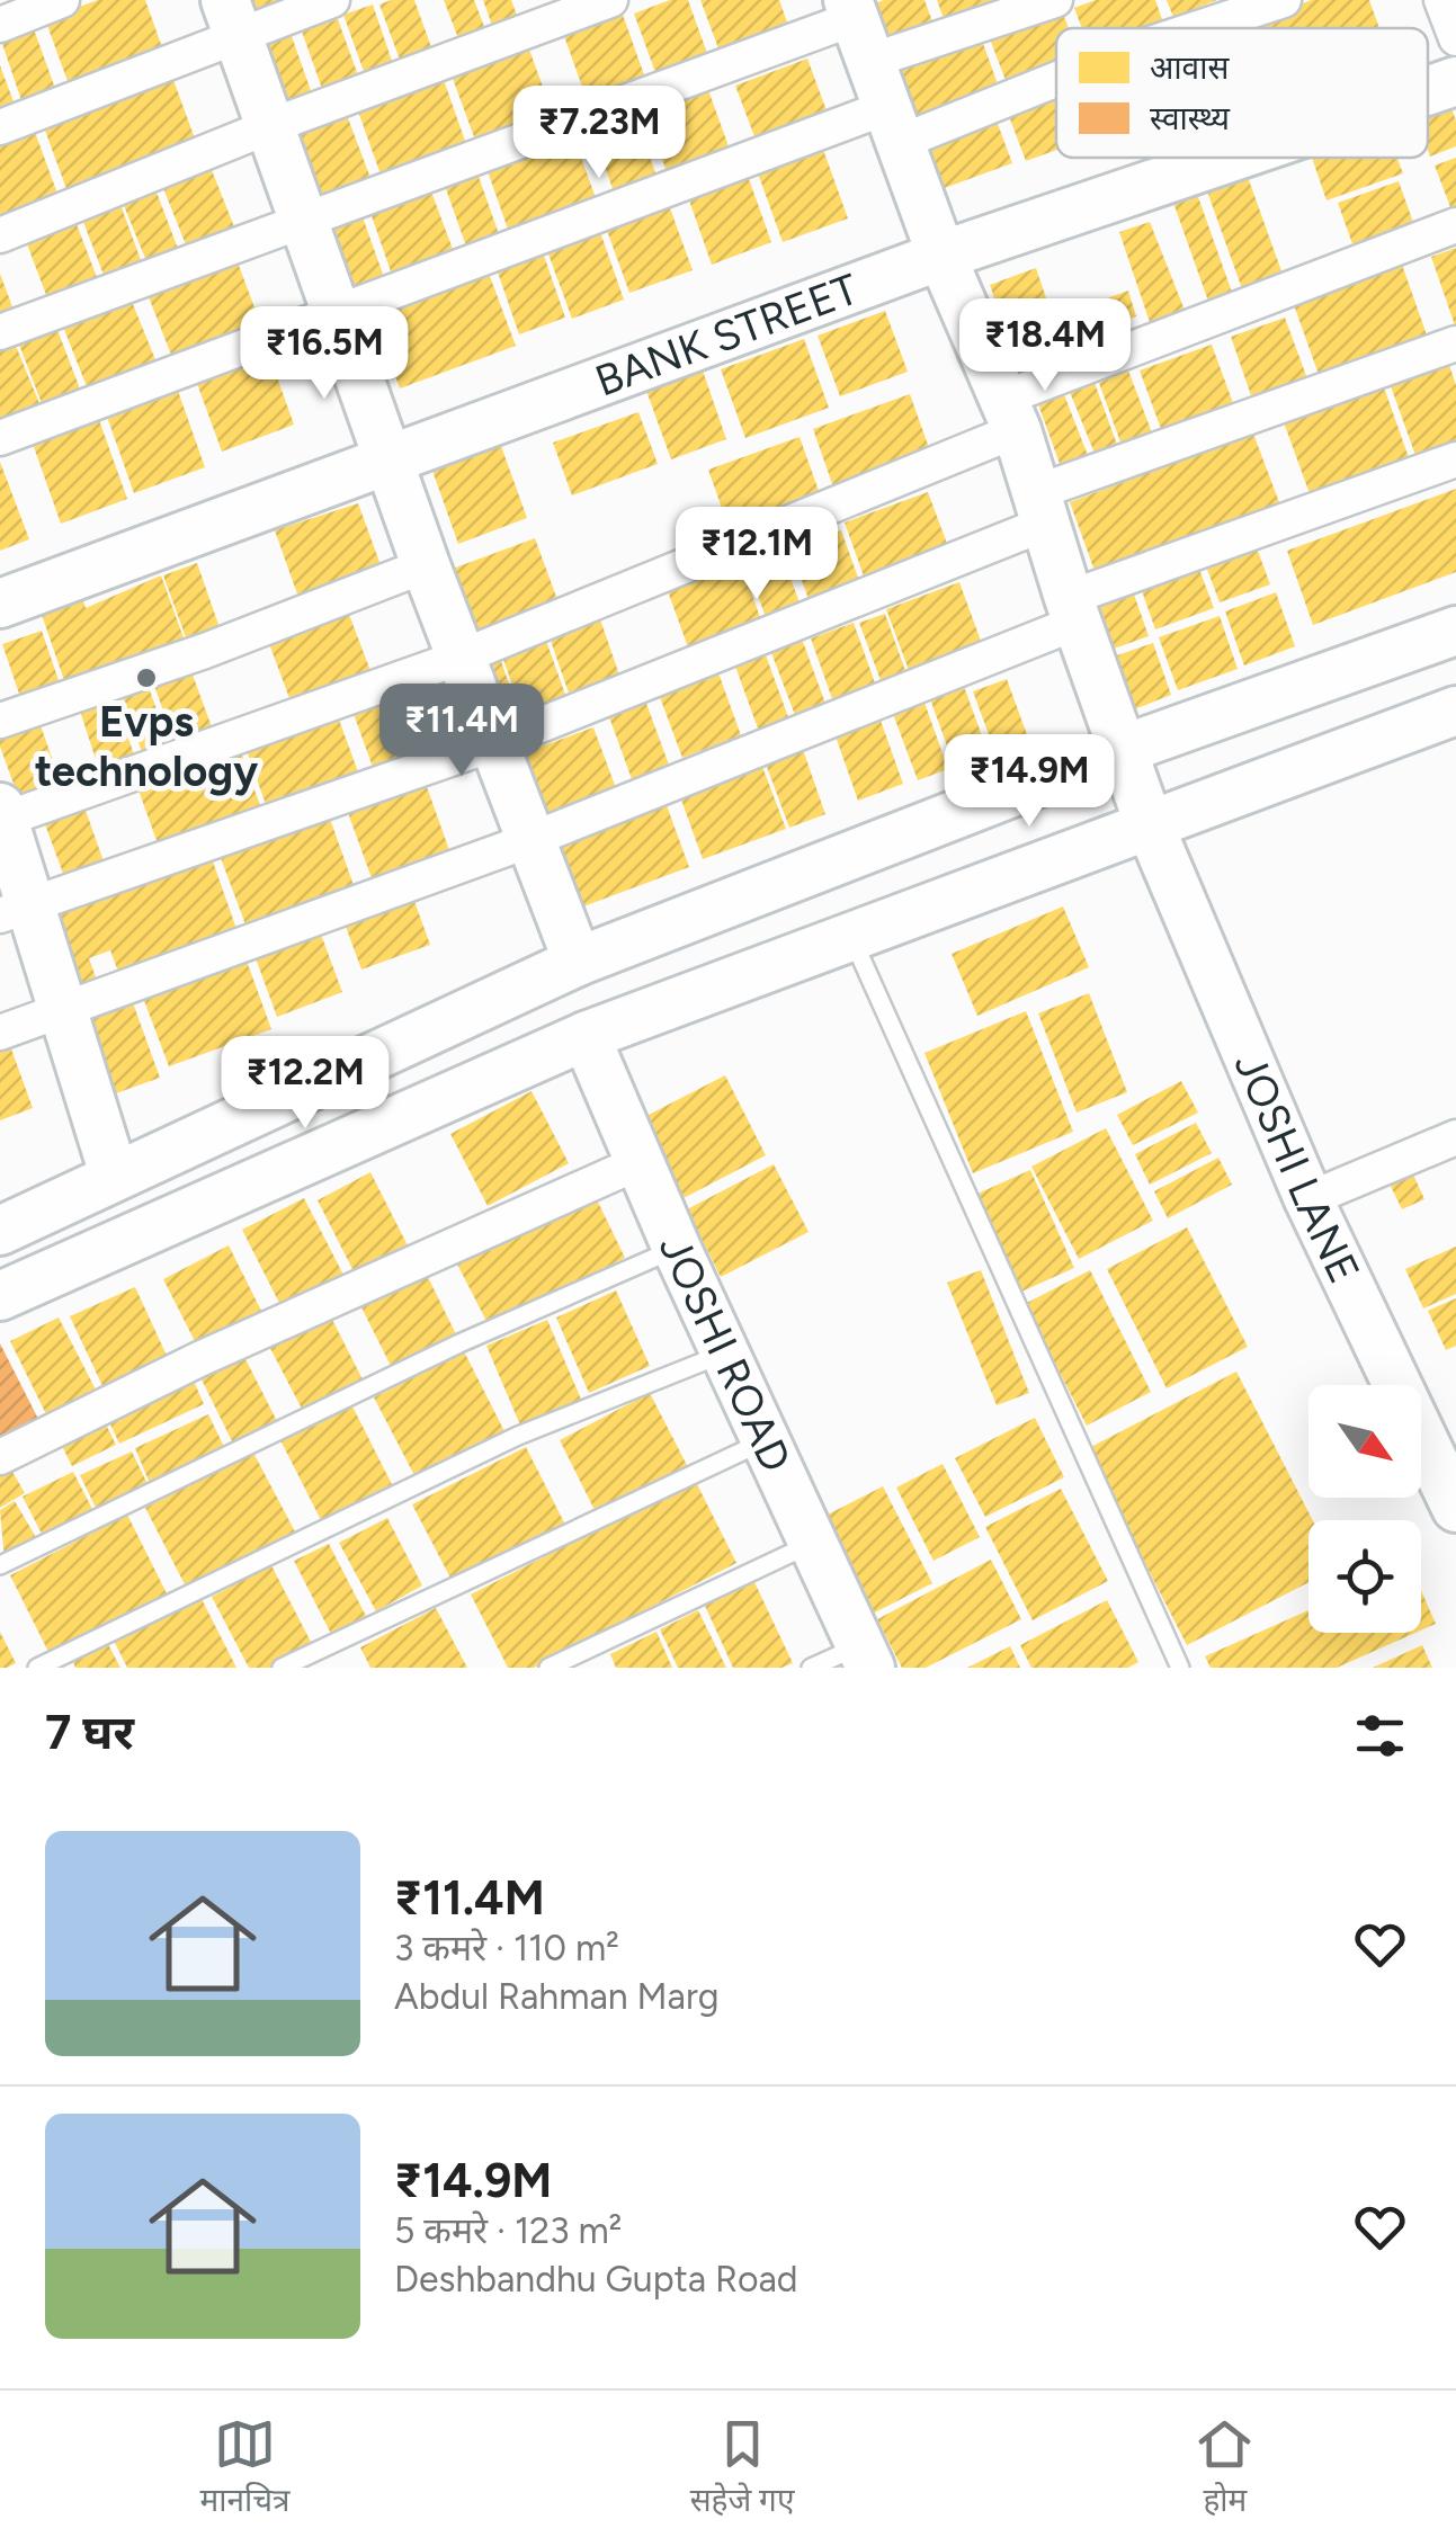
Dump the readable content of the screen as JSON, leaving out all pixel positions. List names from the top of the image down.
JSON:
{
  "streets": {
    "street": ["BANK STREET", "JOSHI LANE", "JOSHI ROAD"]
  },
  "crossings": [
    ["BANK STREET", "JOSHI LANE"]
  ],
  "places": ["Evps technology"],
  "legend": ["आवास", "स्वास्थ्य"],
  "north": "bottom right",
  "page": {
    "price": [
      "₹7.23M",
      "₹18.4M",
      "₹16.5M",
      "₹12.1M",
      "₹11.4M",
      "₹14.9M",
      "₹12.2M"
    ],
    "heading": "7 घर",
    "list": [
      {
        "name": "₹11.4M",
        "note": "3 कमरे · 110 m² · Abdul Rahman Marg"
      },
      {
        "name": "₹14.9M",
        "note": "5 कमरे · 123 m² · Deshbandhu Gupta Road"
      }
    ],
    "tabs": ["मानचित्र", "सहेजे गए", "होम"]
  }
}
